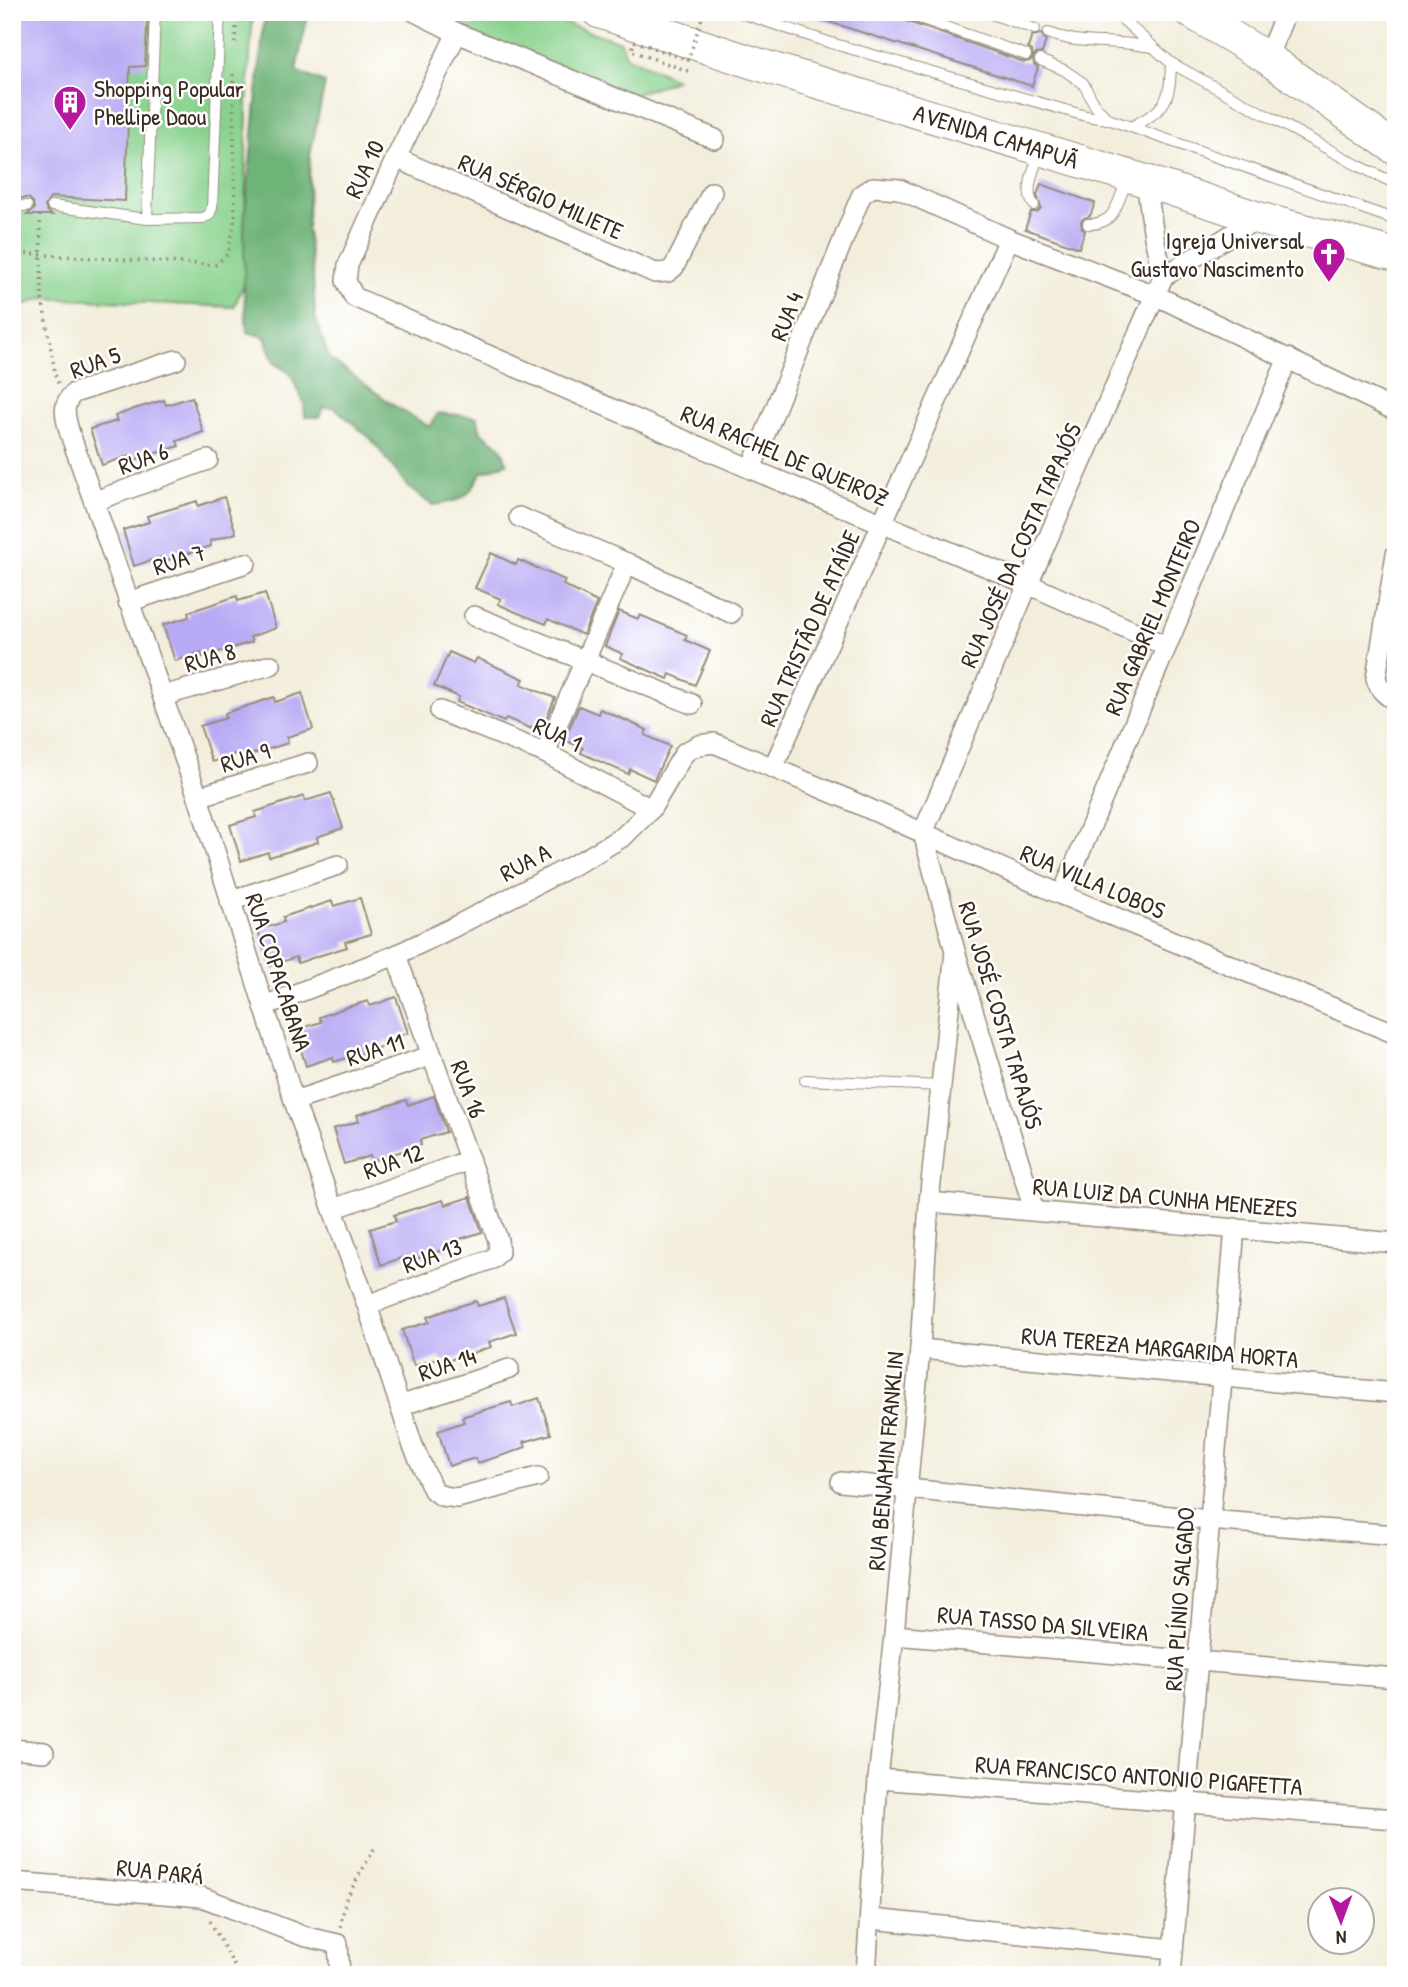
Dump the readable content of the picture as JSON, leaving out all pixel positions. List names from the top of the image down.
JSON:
{
  "streets": {
    "main road": ["AVENIDA CAMAPUÃ"],
    "street": [
      "RUA 10",
      "RUA SÉRGIO MILIETE",
      "RUA 4",
      "RUA 5",
      "RUA RACHEL DE QUEIROZ",
      "RUA 6",
      "RUA JOSÉ DA COSTA TAPAJÓS",
      "RUA 7",
      "RUA GABRIEL MONTEIRO",
      "RUA TRISTÃO DE ATAÍDE",
      "RUA 8",
      "RUA 1",
      "RUA 9",
      "RUA A",
      "RUA VILLA LOBOS",
      "RUA COPACABANA",
      "RUA JOSÉ COSTA TAPAJÓS",
      "RUA 11",
      "RUA 16",
      "RUA 12",
      "RUA LUIZ DA CUNHA MENEZES",
      "RUA 13",
      "RUA TEREZA MARGARIDA HORTA",
      "RUA 14",
      "RUA BENJAMIN FRANKLIN",
      "RUA PLÍNIO SALGADO",
      "RUA TASSO DA SILVEIRA",
      "RUA FRANCISCO ANTONIO PIGAFETTA",
      "RUA PARÁ"
    ]
  },
  "crossings": [
    ["RUA 10", "RUA SÉRGIO MILIETE"],
    ["RUA 10", "RUA RACHEL DE QUEIROZ"],
    ["RUA 4", "RUA RACHEL DE QUEIROZ"],
    ["RUA 4", "RUA TRISTÃO DE ATAÍDE"],
    ["RUA 5", "RUA COPACABANA"],
    ["RUA RACHEL DE QUEIROZ", "RUA JOSÉ DA COSTA TAPAJÓS"],
    ["RUA RACHEL DE QUEIROZ", "RUA GABRIEL MONTEIRO"],
    ["RUA RACHEL DE QUEIROZ", "RUA TRISTÃO DE ATAÍDE"],
    ["RUA 6", "RUA COPACABANA"],
    ["RUA JOSÉ DA COSTA TAPAJÓS", "RUA VILLA LOBOS"],
    ["RUA JOSÉ DA COSTA TAPAJÓS", "RUA JOSÉ COSTA TAPAJÓS"],
    ["RUA 7", "RUA COPACABANA"],
    ["RUA GABRIEL MONTEIRO", "RUA VILLA LOBOS"],
    ["RUA TRISTÃO DE ATAÍDE", "RUA A"],
    ["RUA TRISTÃO DE ATAÍDE", "RUA VILLA LOBOS"],
    ["RUA 8", "RUA COPACABANA"],
    ["RUA 1", "RUA A"],
    ["RUA 9", "RUA COPACABANA"],
    ["RUA A", "RUA VILLA LOBOS"],
    ["RUA A", "RUA COPACABANA"],
    ["RUA A", "RUA 16"],
    ["RUA VILLA LOBOS", "RUA JOSÉ COSTA TAPAJÓS"],
    ["RUA COPACABANA", "RUA 11"],
    ["RUA COPACABANA", "RUA 12"],
    ["RUA COPACABANA", "RUA 13"],
    ["RUA COPACABANA", "RUA 14"],
    ["RUA JOSÉ COSTA TAPAJÓS", "RUA LUIZ DA CUNHA MENEZES"],
    ["RUA JOSÉ COSTA TAPAJÓS", "RUA BENJAMIN FRANKLIN"],
    ["RUA 11", "RUA 16"],
    ["RUA 16", "RUA 12"],
    ["RUA 16", "RUA 13"],
    ["RUA LUIZ DA CUNHA MENEZES", "RUA BENJAMIN FRANKLIN"],
    ["RUA LUIZ DA CUNHA MENEZES", "RUA PLÍNIO SALGADO"],
    ["RUA TEREZA MARGARIDA HORTA", "RUA BENJAMIN FRANKLIN"],
    ["RUA TEREZA MARGARIDA HORTA", "RUA PLÍNIO SALGADO"],
    ["RUA BENJAMIN FRANKLIN", "RUA TASSO DA SILVEIRA"],
    ["RUA BENJAMIN FRANKLIN", "RUA FRANCISCO ANTONIO PIGAFETTA"],
    ["RUA PLÍNIO SALGADO", "RUA TASSO DA SILVEIRA"],
    ["RUA PLÍNIO SALGADO", "RUA FRANCISCO ANTONIO PIGAFETTA"]
  ],
  "places": {
    "building": ["Shopping Popular Phellipe Daou"],
    "church": ["Igreja Universal Gustavo Nascimento"]
  },
  "north": "bottom"
}
